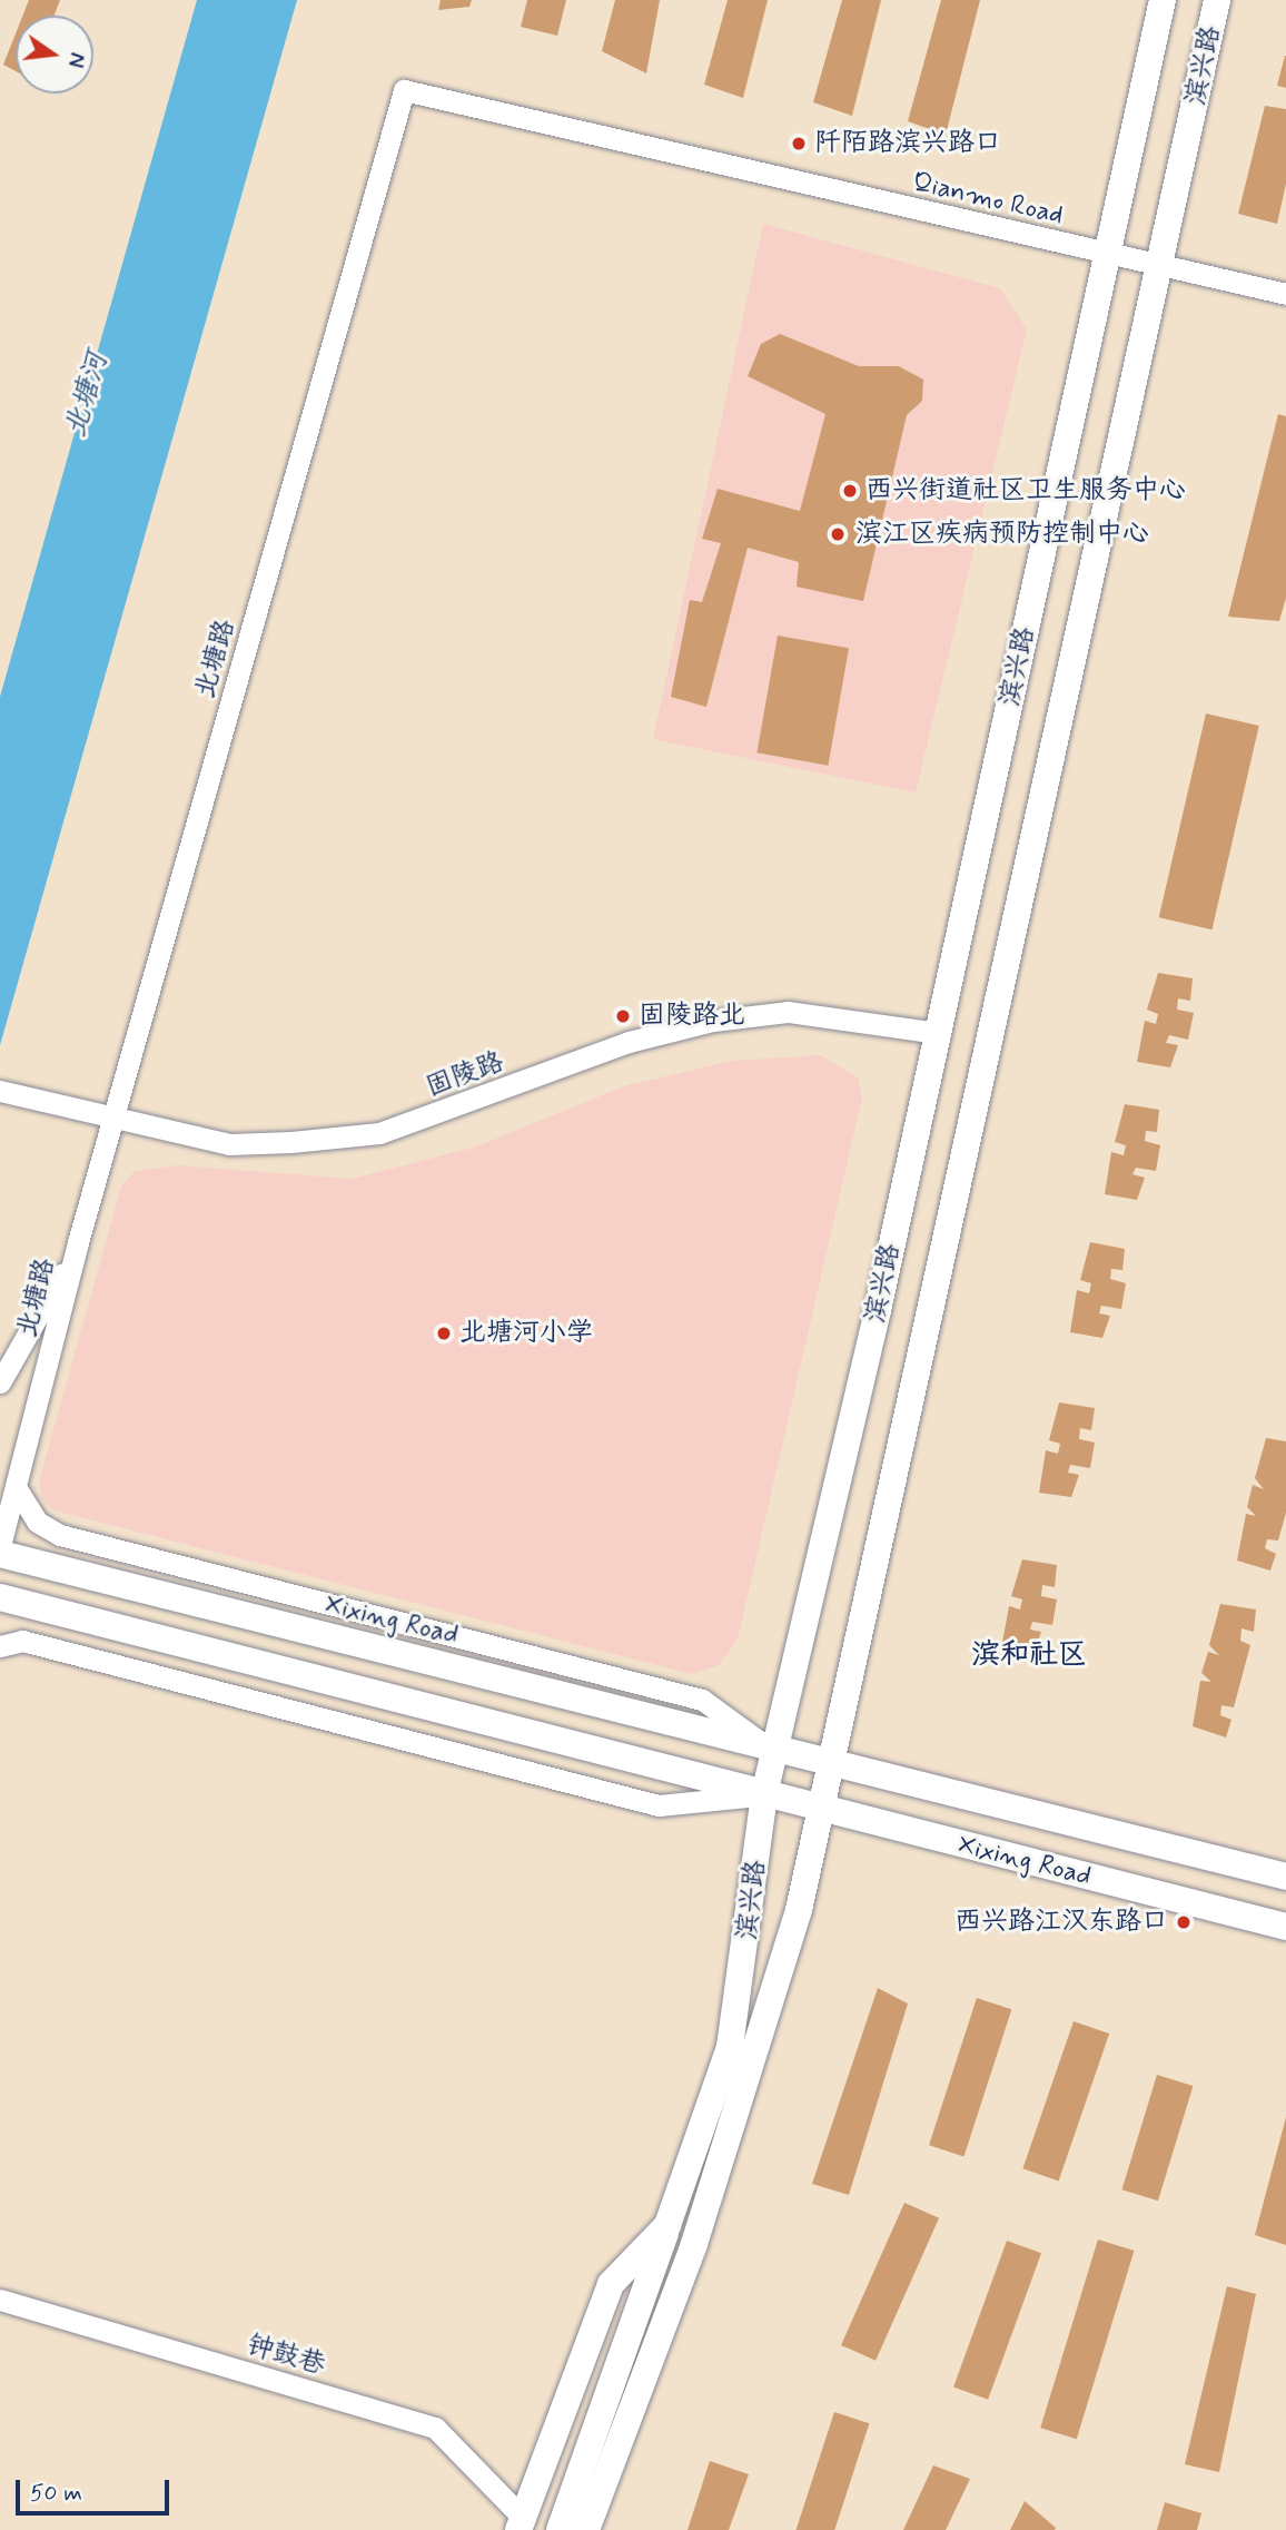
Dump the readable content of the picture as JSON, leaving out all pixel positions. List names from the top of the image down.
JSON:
{
  "streets": {
    "main road": ["滨兴路", "Xixing Road"],
    "street": [
      "Qianmo Road",
      "北塘路",
      "固陵路",
      "钟鼓巷"
    ]
  },
  "crossings": [
    ["滨兴路", "Qianmo Road"],
    ["滨兴路", "固陵路"],
    ["滨兴路", "Xixing Road"],
    ["滨兴路", "钟鼓巷"],
    ["Qianmo Road", "北塘路"],
    ["北塘路", "固陵路"],
    ["北塘路", "Xixing Road"]
  ],
  "districts": ["滨和社区"],
  "water": ["北塘河"],
  "places": [
    "阡陌路滨兴路口",
    "西兴街道社区卫生服务中心",
    "滨江区疾病预防控制中心",
    "固陵路北",
    "北塘河小学",
    "西兴路江汉东路口"
  ],
  "scale_bar": "50 m",
  "north": "right"
}
